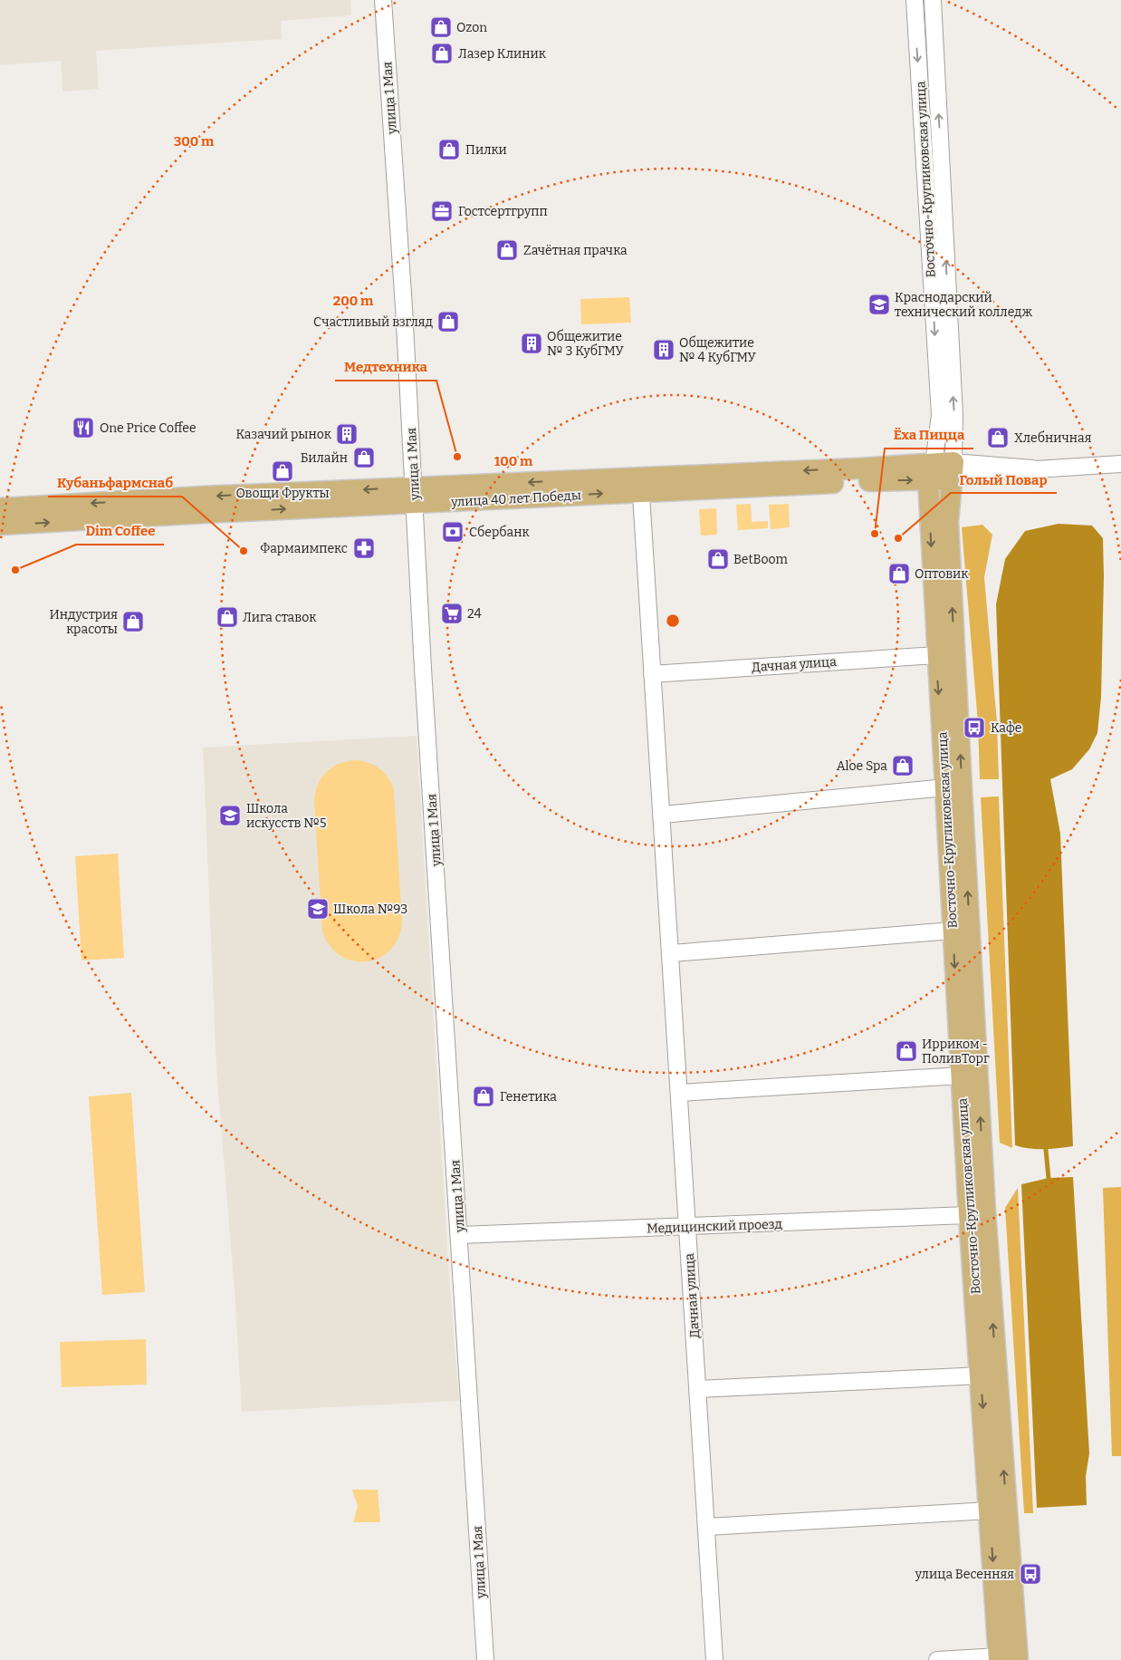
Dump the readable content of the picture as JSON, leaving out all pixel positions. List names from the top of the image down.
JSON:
{
  "streets": {
    "main road": ["Восточно-Кругликовская улица"],
    "street": ["улица 1 Мая", "Дачная улица", "Медицинский проезд"]
  },
  "crossings": [
    ["улица 1 Мая", "Медицинский проезд"],
    ["Восточно-Кругликовская улица", "Дачная улица"],
    ["Восточно-Кругликовская улица", "Медицинский проезд"],
    ["Дачная улица", "Медицинский проезд"]
  ],
  "places": {
    "shop": [
      "Ozon",
      "Лазер Клиник",
      "Пилки",
      "Zачётная прачка",
      "Счастливый взгляд",
      "Хлебничная",
      "Билайн",
      "Овощи Фрукты",
      "BetBoom",
      "Оптовик",
      "Лига ставок",
      "Индустрия красоты",
      "Aloe Spa",
      "Ирриком - ПоливТорг",
      "Генетика"
    ],
    "office": ["Гостсертгрупп"],
    "school or university": ["Краснодарский технический колледж", "Школа искусств №5", "Школа №93"],
    "building": ["Общежитие № 3 КубГМУ", "Общежитие № 4 КубГМУ", "Казачий рынок"],
    "restaurant": ["One Price Coffee"],
    "other": [
      "Медтехника",
      "Ёха Пицца",
      "Голый Повар",
      "Кубаньфармснаб",
      "Dim Coffee"
    ],
    "bank": ["Сбербанк"],
    "pharmacy": ["Фармаимпекс"],
    "supermarket": ["24"],
    "bus stop": ["Кафе", "улица Весенняя"]
  },
  "rings": ["300 m", "200 m", "100 m"]
}
